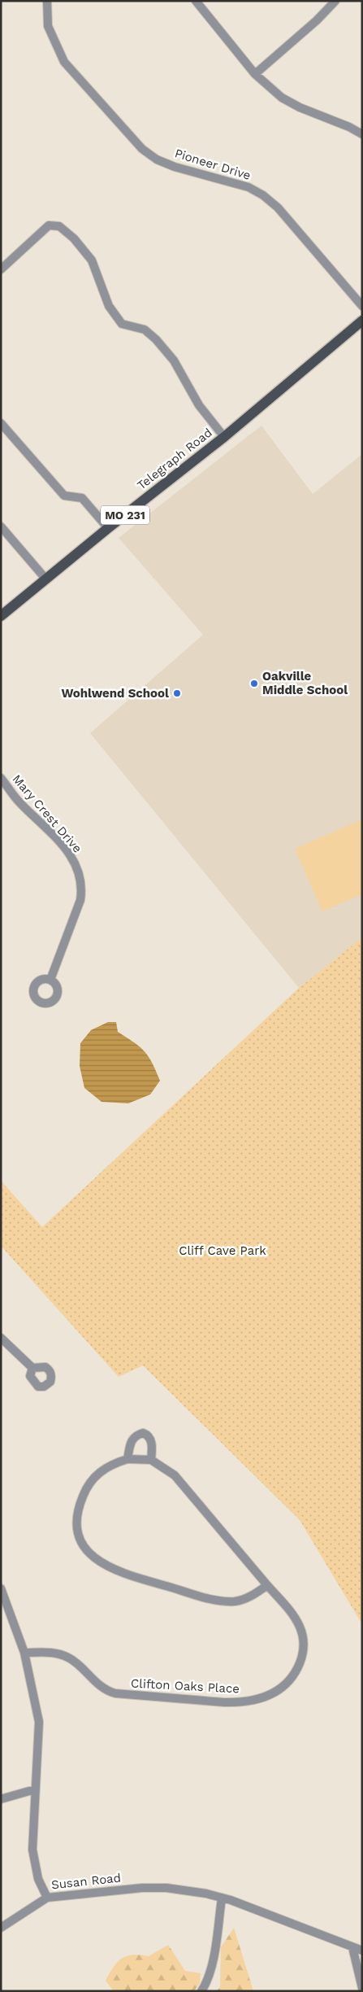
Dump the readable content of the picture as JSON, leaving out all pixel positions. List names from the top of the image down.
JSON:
{
  "streets": {
    "main road": ["Telegraph Road", "MO 231"],
    "street": [
      "Pioneer Drive",
      "Mary Crest Drive",
      "Clifton Oaks Place",
      "Susan Road"
    ]
  },
  "crossings": [
    ["Clifton Oaks Place", "Susan Road"]
  ],
  "parks": ["Cliff Cave Park"],
  "places": ["Oakville Middle School", "Wohlwend School"]
}
